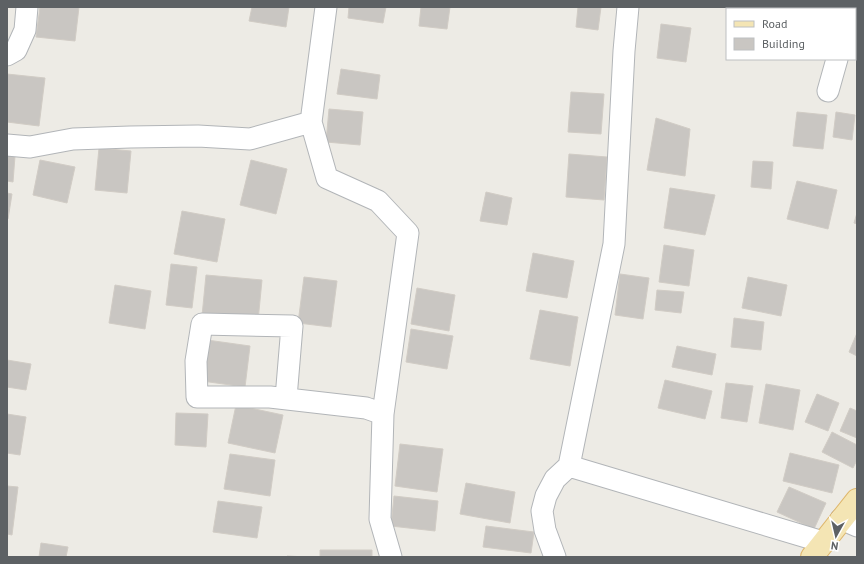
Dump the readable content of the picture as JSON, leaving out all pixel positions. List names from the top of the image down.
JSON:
{
  "legend": ["Road", "Building"],
  "north": "bottom"
}
